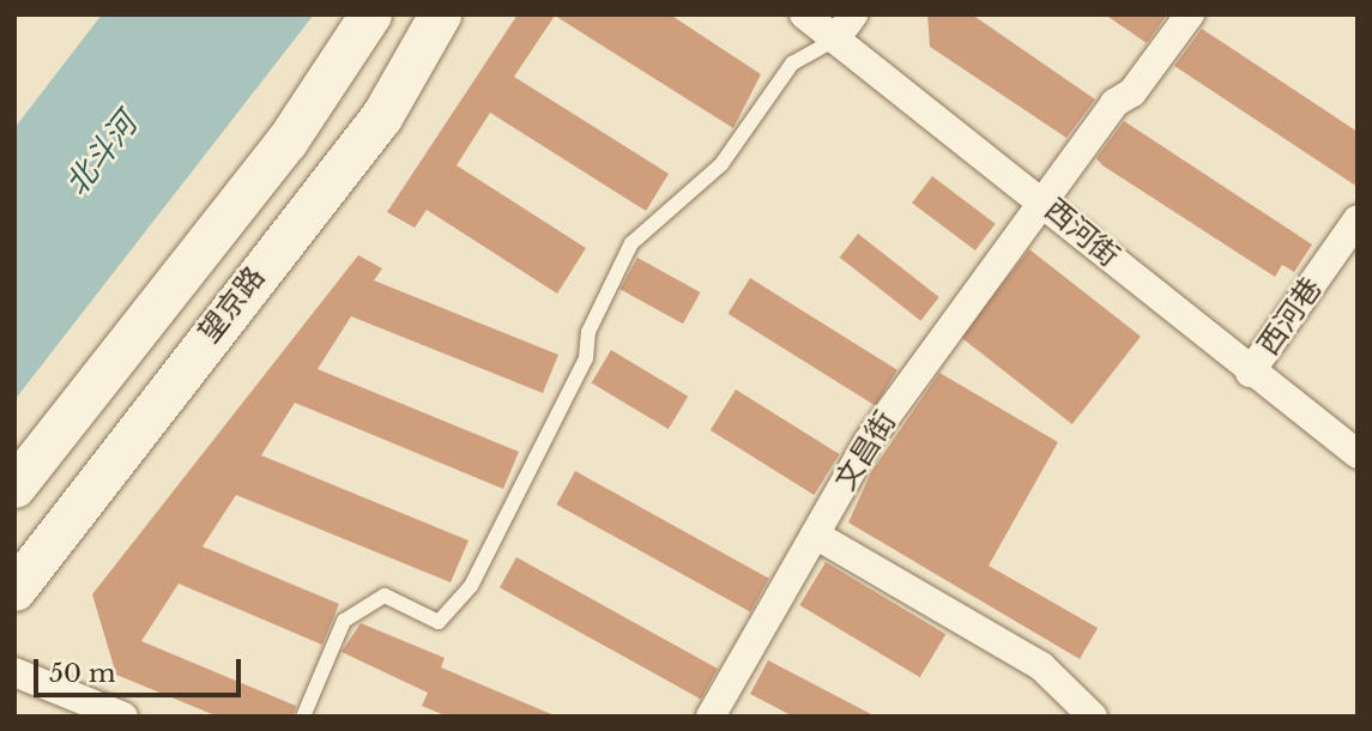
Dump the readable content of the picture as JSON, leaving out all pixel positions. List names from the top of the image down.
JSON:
{
  "streets": {
    "main road": ["望京路"],
    "street": ["西河街", "西河巷", "文昌街"]
  },
  "crossings": [
    ["西河街", "西河巷"],
    ["西河街", "文昌街"]
  ],
  "water": ["北斗河"],
  "scale_bar": "50 m"
}
